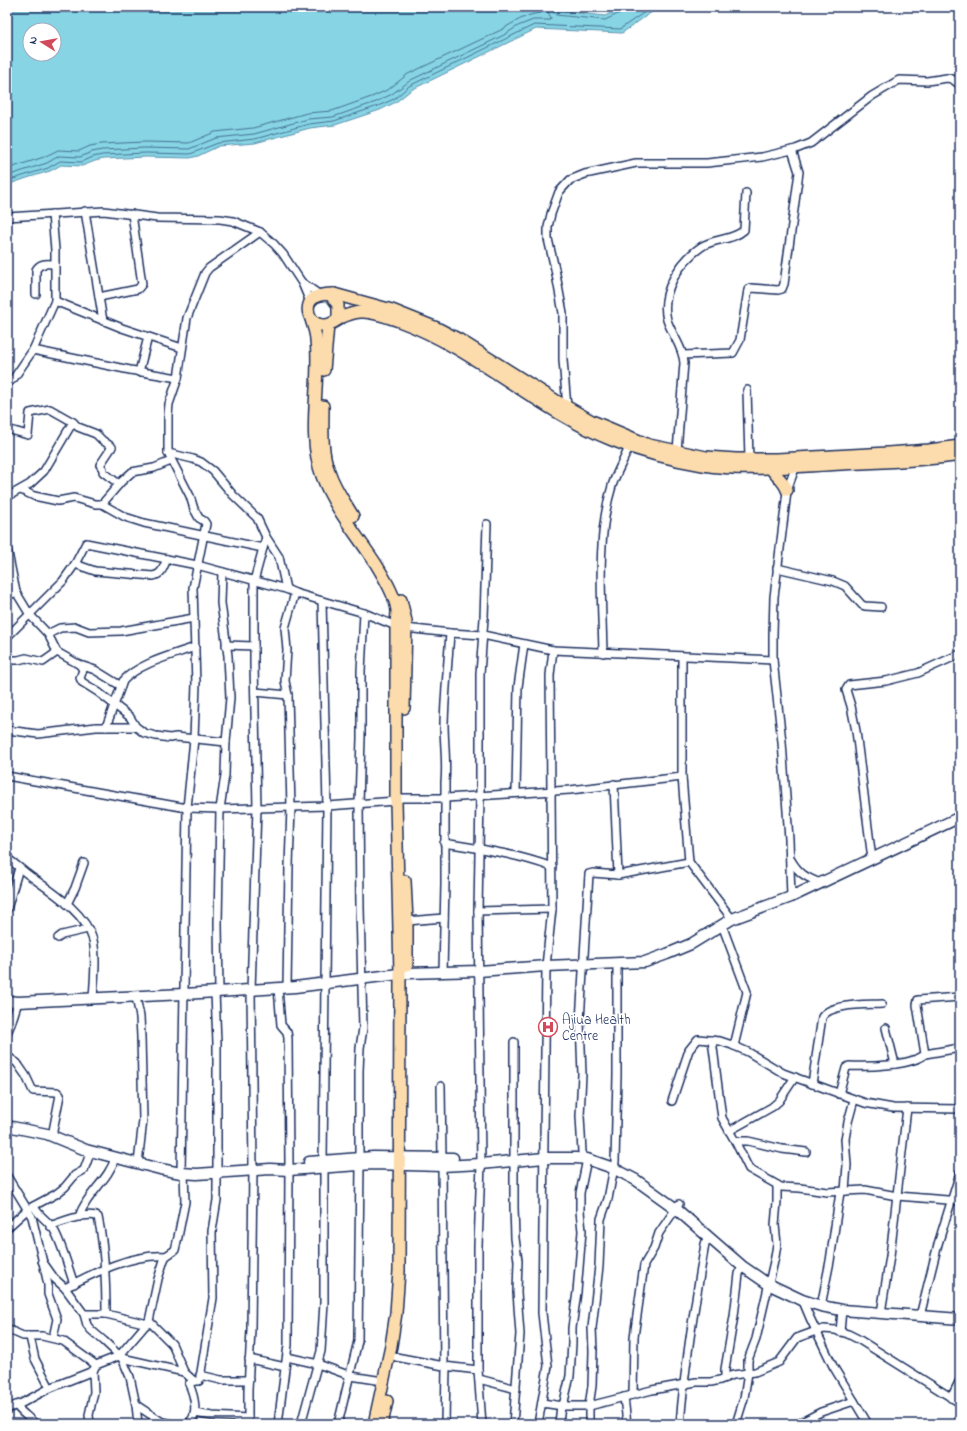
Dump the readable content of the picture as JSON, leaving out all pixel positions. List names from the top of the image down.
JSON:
{
  "places": {
    "hospital": ["Ajiua Health Centre"]
  },
  "north": "left"
}
